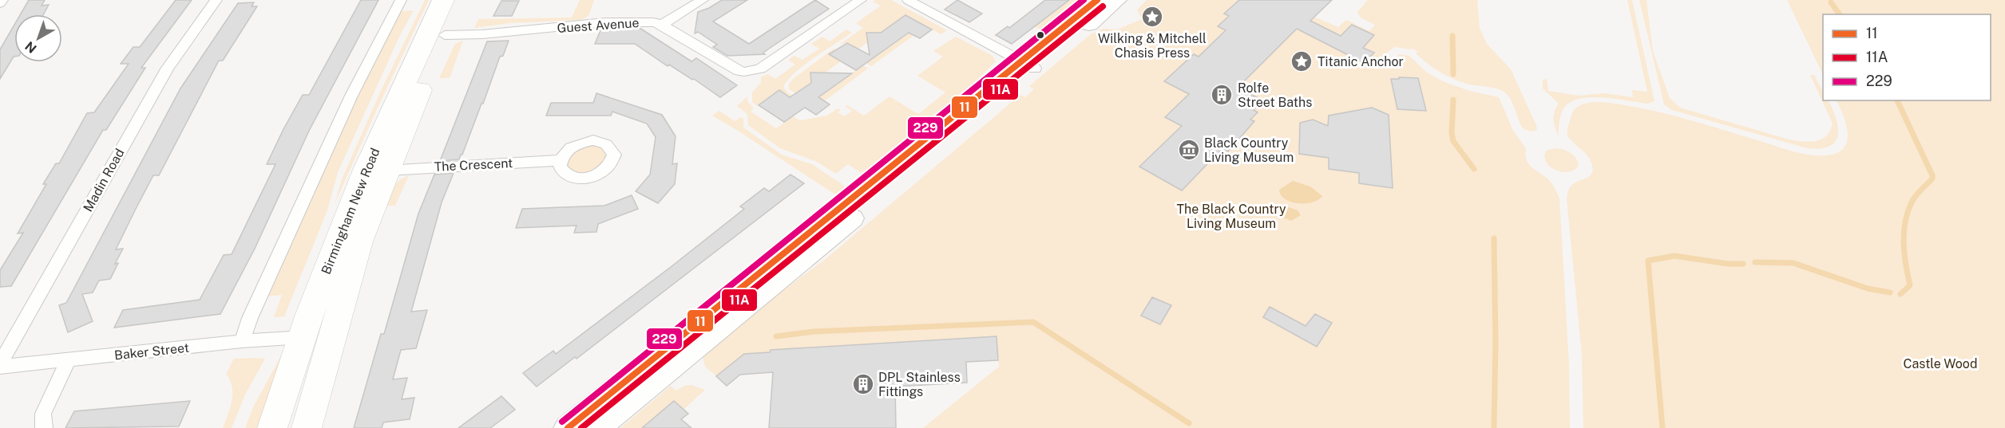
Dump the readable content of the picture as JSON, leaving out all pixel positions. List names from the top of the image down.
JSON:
{
  "streets": {
    "highway": ["Birmingham New Road"],
    "street": [
      "Guest Avenue",
      "The Crescent",
      "Madin Road",
      "Baker Street"
    ]
  },
  "crossings": [
    ["Guest Avenue", "Birmingham New Road"],
    ["The Crescent", "Birmingham New Road"],
    ["Madin Road", "Baker Street"],
    ["Birmingham New Road", "Baker Street"]
  ],
  "parks": ["The Black Country Living Museum", "Castle Wood"],
  "places": {
    "place": ["Wilking & Mitchell Chasis Press", "Titanic Anchor"],
    "building": ["Rolfe Street Baths", "DPL Stainless Fittings"],
    "museum": ["Black Country Living Museum"]
  },
  "lines": ["transit line 11", "transit line 229", "transit line 11A"],
  "legend": ["11", "11A", "229"],
  "north": "bottom left"
}
